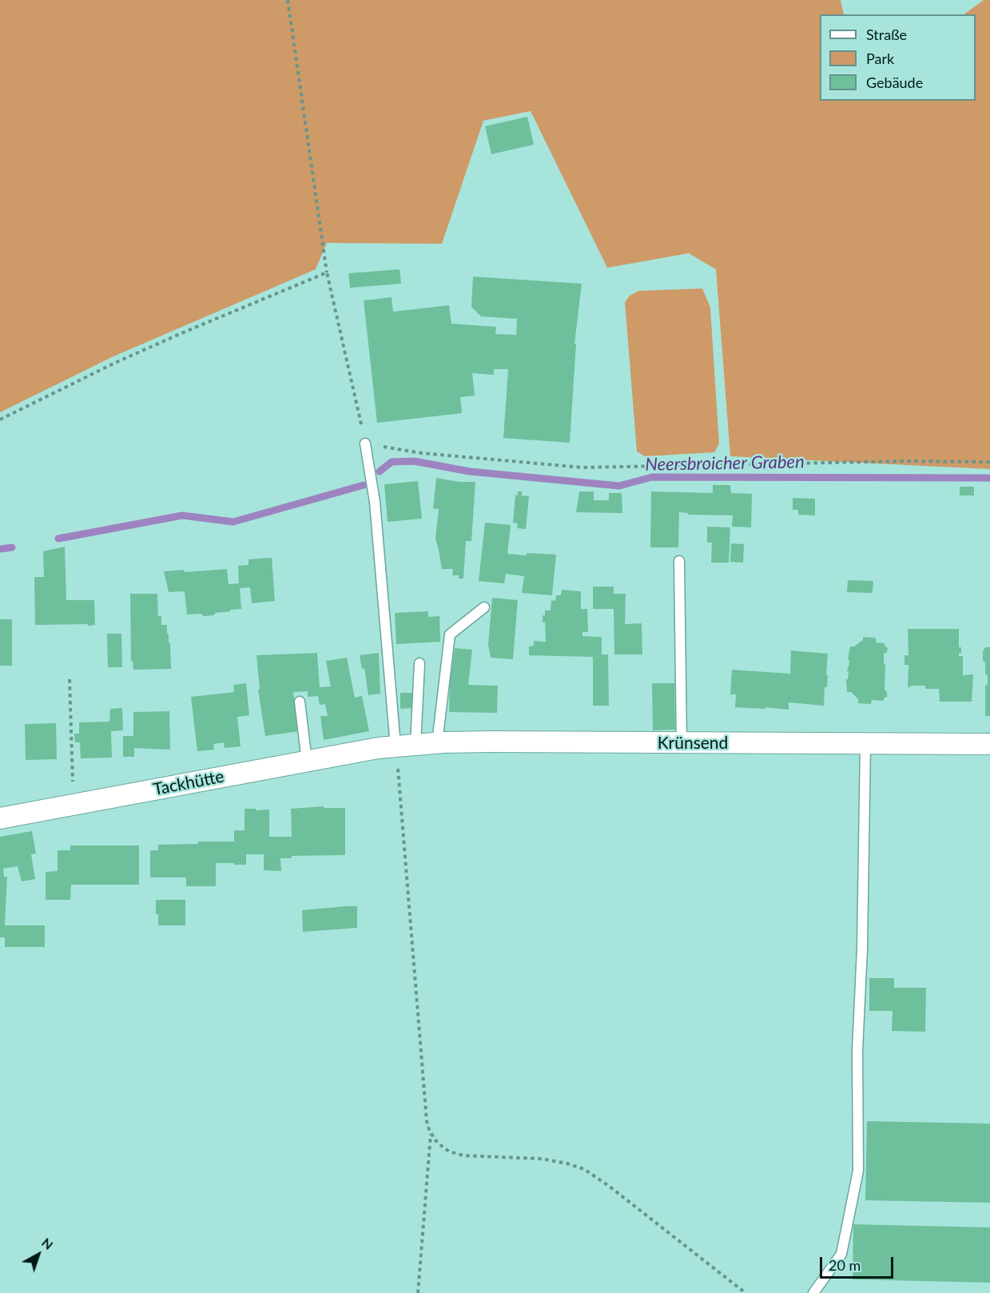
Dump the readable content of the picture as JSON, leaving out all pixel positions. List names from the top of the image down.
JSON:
{
  "streets": {
    "street": ["Krünsend", "Tackhütte"]
  },
  "crossings": [
    ["Krünsend", "Tackhütte"]
  ],
  "water": ["Neersbroicher Graben"],
  "legend": ["Straße", "Park", "Gebäude"],
  "scale_bar": "20 m",
  "north": "top right"
}
